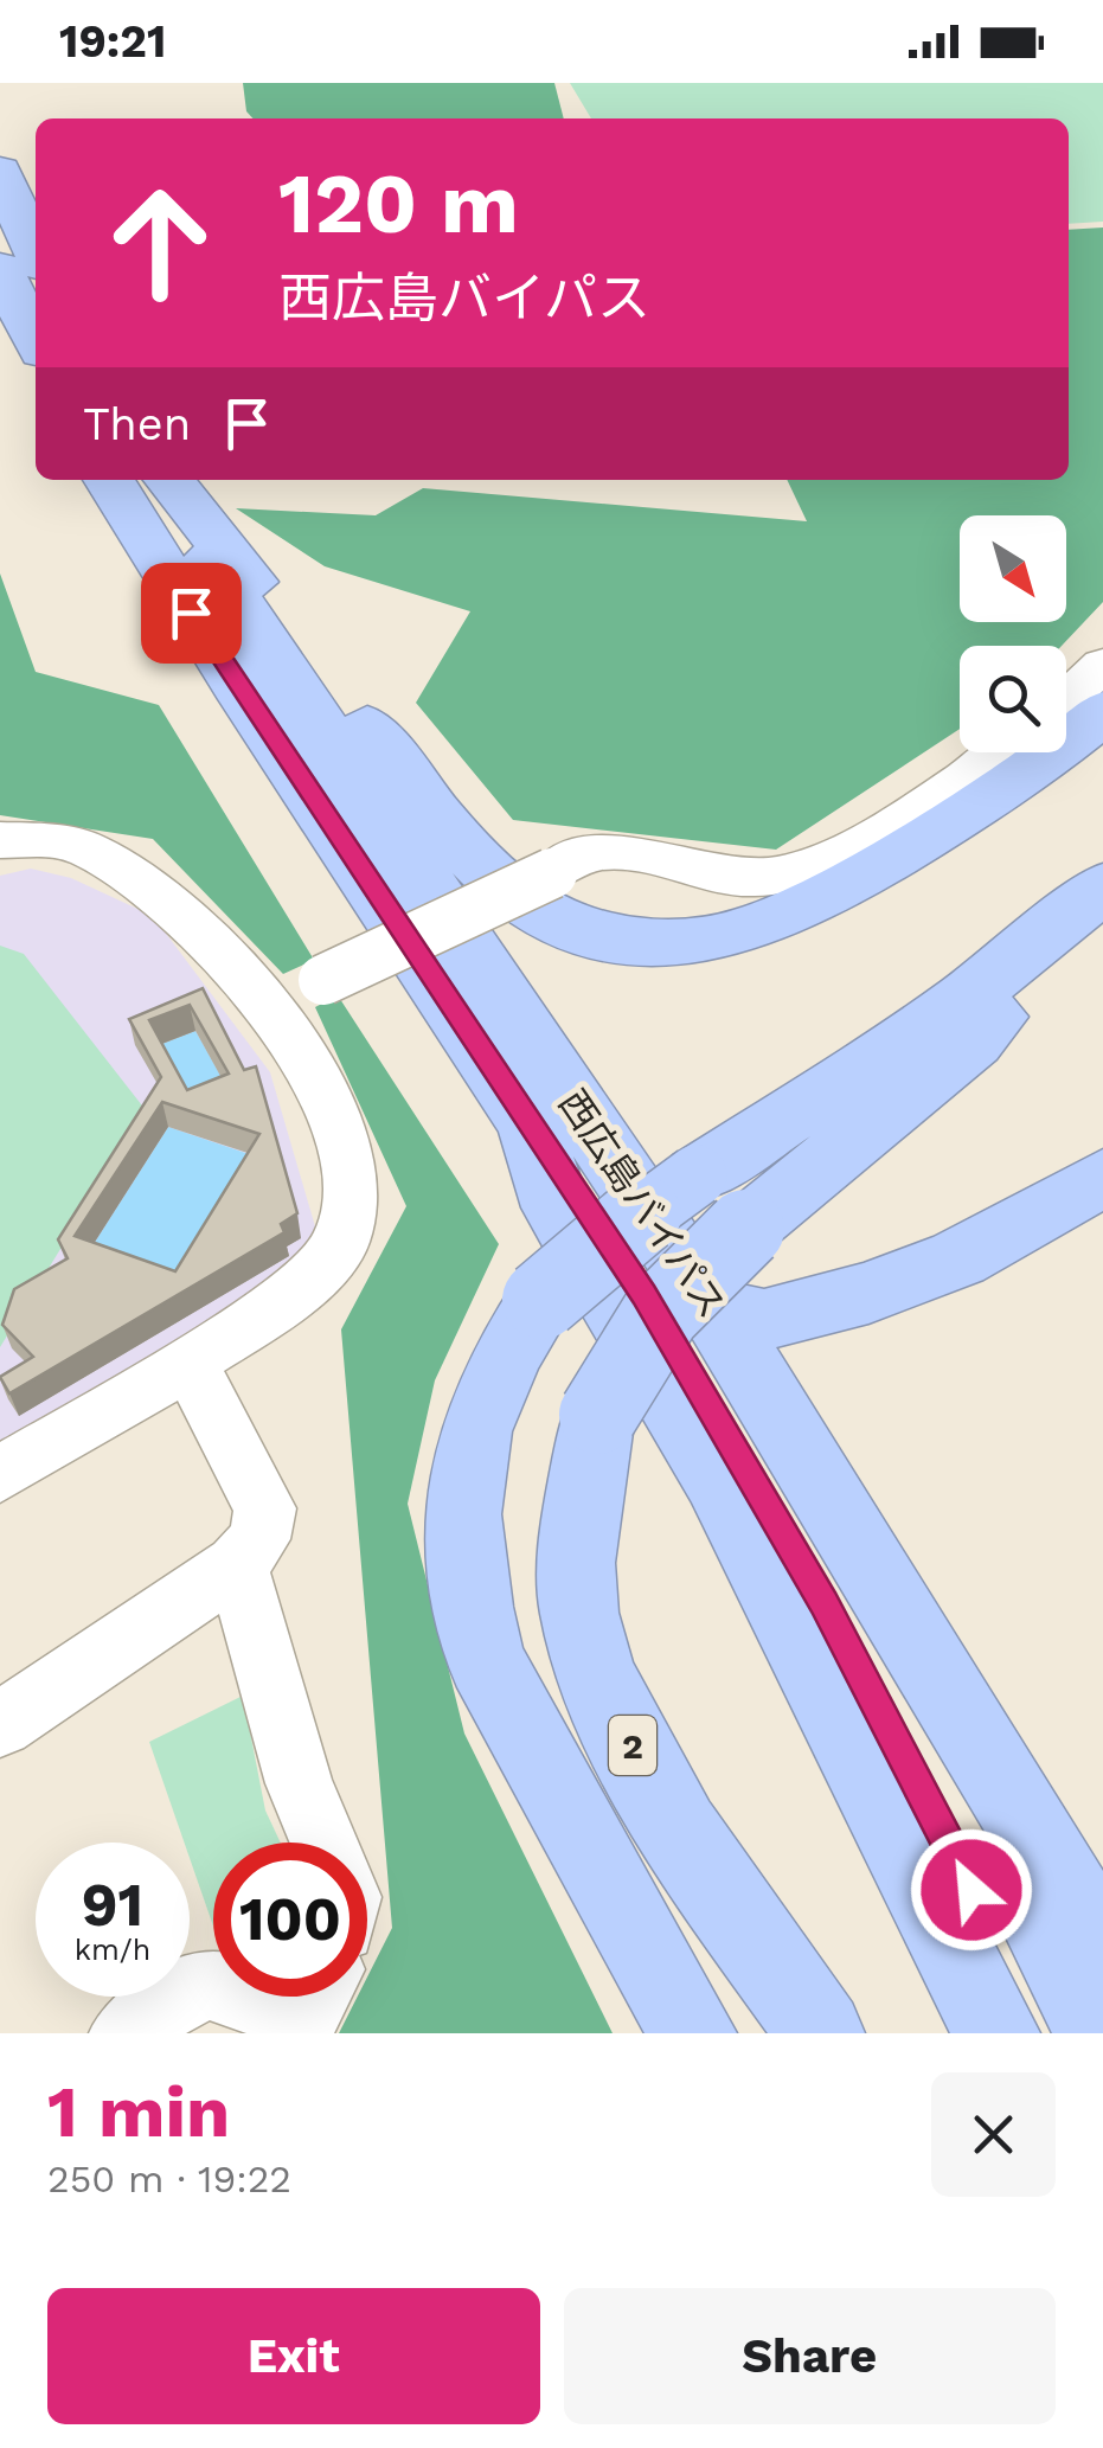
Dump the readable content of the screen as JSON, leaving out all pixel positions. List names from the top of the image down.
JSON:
{
  "streets": {
    "highway": ["西広島バイパス", "2"]
  },
  "north": "bottom right",
  "page": {
    "status": "19:21",
    "turn": ["120 m", "西広島バイパス"],
    "then": "Then",
    "speed": "91 km/h",
    "limit": "100",
    "heading": ["1 min", "250 m · 19:22"],
    "buttons": ["Exit", "Share"]
  }
}
